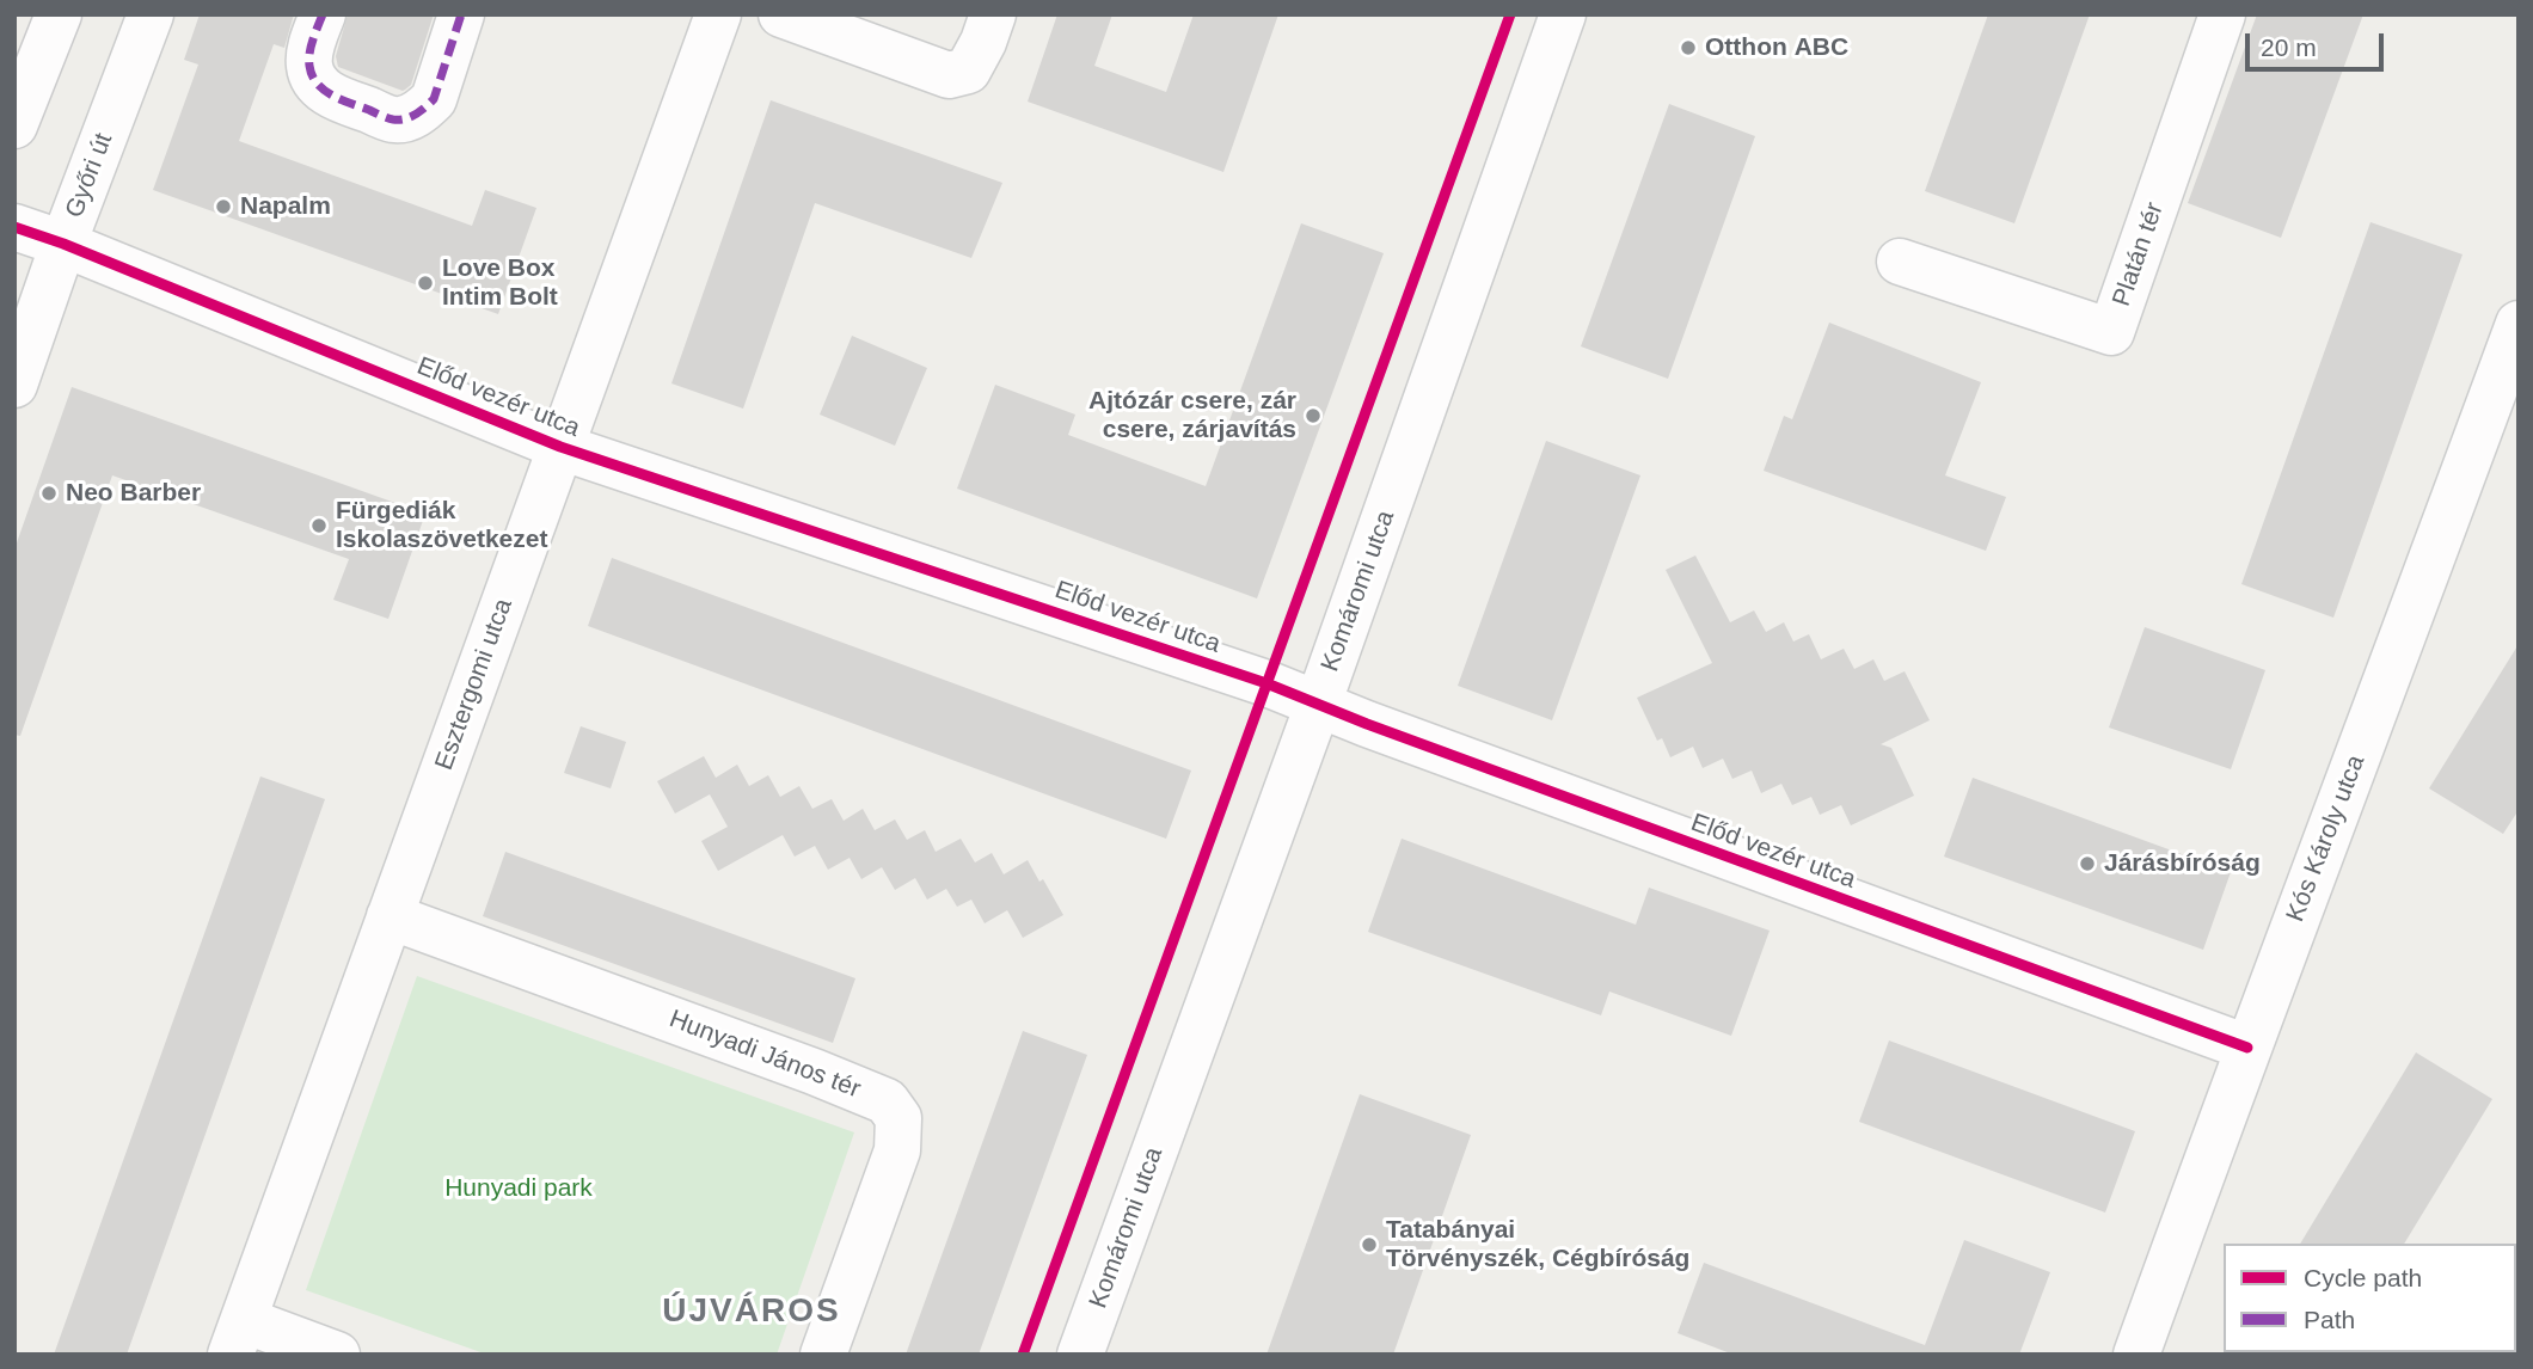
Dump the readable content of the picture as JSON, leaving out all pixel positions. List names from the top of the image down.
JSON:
{
  "streets": {
    "street": [
      "Győri út",
      "Platán tér",
      "Előd vezér utca",
      "Komáromi utca",
      "Esztergomi utca",
      "Kós Károly utca",
      "Hunyadi János tér"
    ]
  },
  "crossings": [
    ["Győri út", "Előd vezér utca"],
    ["Előd vezér utca", "Komáromi utca"],
    ["Előd vezér utca", "Esztergomi utca"],
    ["Előd vezér utca", "Kós Károly utca"],
    ["Esztergomi utca", "Hunyadi János tér"]
  ],
  "districts": ["ÚJVÁROS"],
  "parks": ["Hunyadi park"],
  "places": [
    "Otthon ABC",
    "Napalm",
    "Love Box Intim Bolt",
    "Ajtózár csere, zár csere, zárjavítás",
    "Neo Barber",
    "Fürgediák Iskolaszövetkezet",
    "Járásbíróság",
    "Tatabányai Törvényszék, Cégbíróság"
  ],
  "legend": ["Cycle path", "Path"],
  "scale_bar": "20 m"
}
